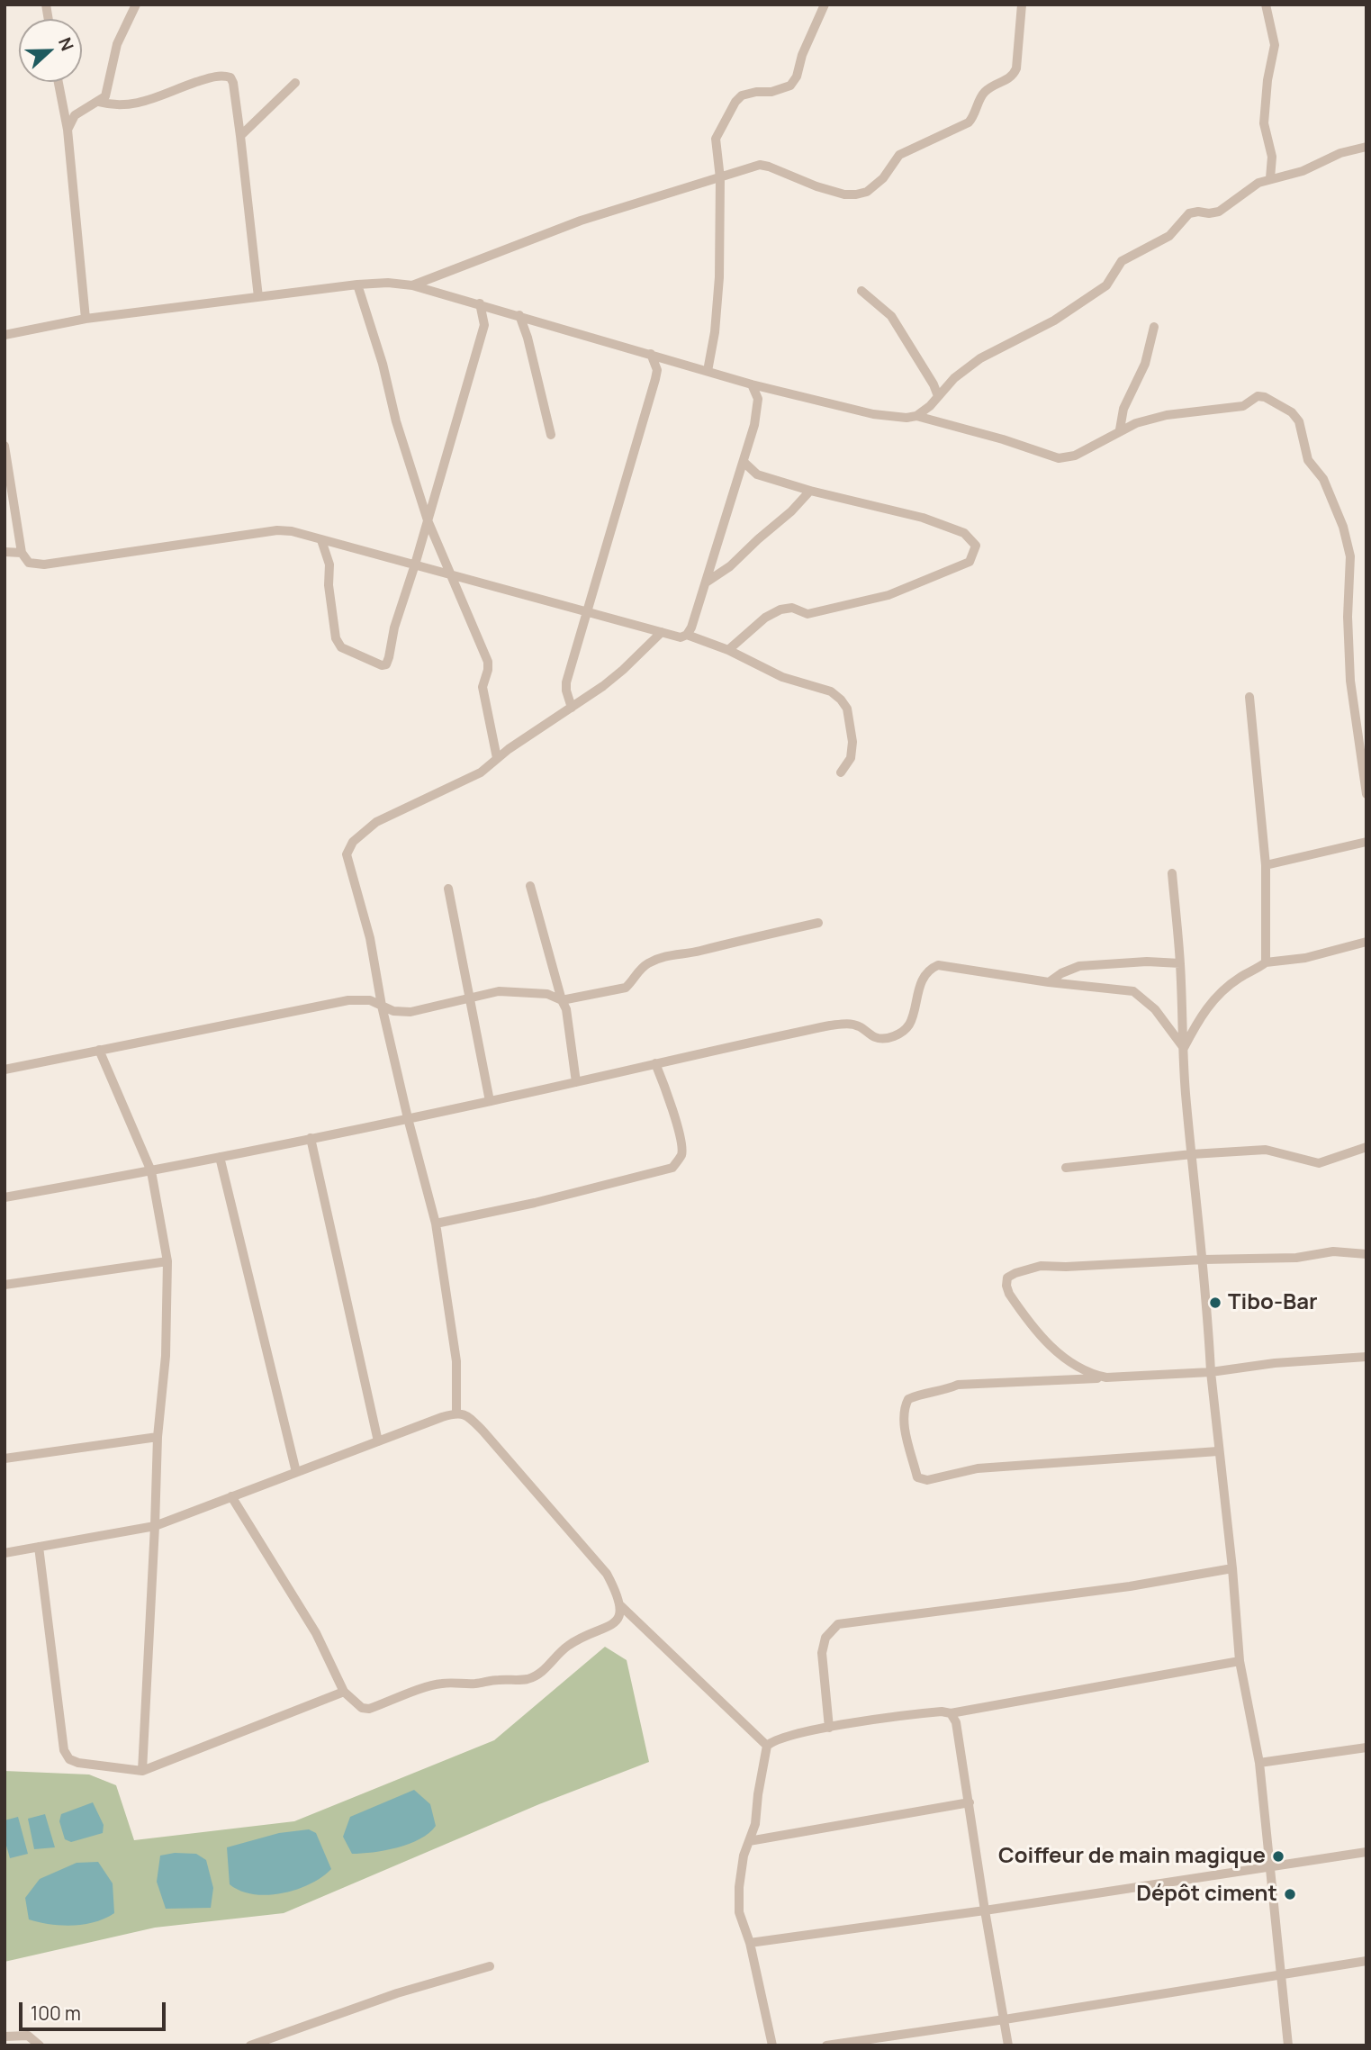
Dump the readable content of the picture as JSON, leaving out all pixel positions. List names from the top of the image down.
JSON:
{
  "places": ["Tibo-Bar", "Coiffeur de main magique", "Dépôt ciment"],
  "scale_bar": "100 m",
  "north": "right"
}
